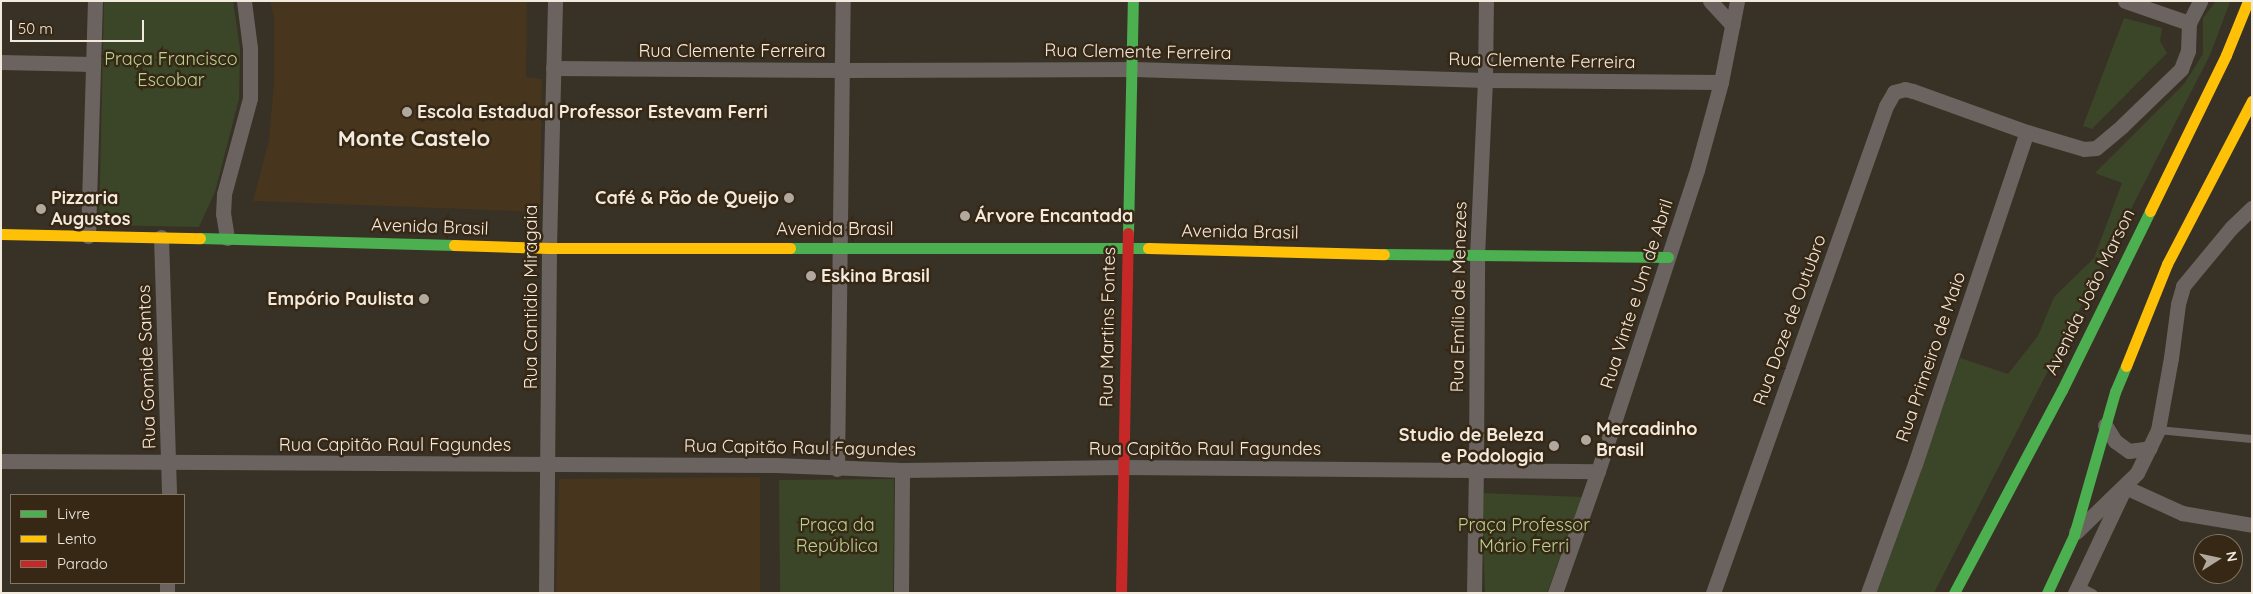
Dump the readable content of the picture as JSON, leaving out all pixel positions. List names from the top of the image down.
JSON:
{
  "streets": {
    "street": [
      "Rua Clemente Ferreira",
      "Avenida Brasil",
      "Avenida João Marson",
      "Rua Vinte e Um de Abril",
      "Rua Cantidio Miragaia",
      "Rua Emílio de Menezes",
      "Rua Doze de Outubro",
      "Rua Martins Fontes",
      "Rua Primeiro de Maio",
      "Rua Gomide Santos",
      "Rua Capitão Raul Fagundes"
    ]
  },
  "crossings": [
    ["Rua Clemente Ferreira", "Rua Vinte e Um de Abril"],
    ["Rua Clemente Ferreira", "Rua Cantidio Miragaia"],
    ["Rua Clemente Ferreira", "Rua Emílio de Menezes"],
    ["Rua Clemente Ferreira", "Rua Martins Fontes"],
    ["Avenida Brasil", "Rua Vinte e Um de Abril"],
    ["Avenida Brasil", "Rua Cantidio Miragaia"],
    ["Avenida Brasil", "Rua Emílio de Menezes"],
    ["Avenida Brasil", "Rua Martins Fontes"],
    ["Avenida Brasil", "Rua Gomide Santos"],
    ["Rua Vinte e Um de Abril", "Rua Capitão Raul Fagundes"],
    ["Rua Cantidio Miragaia", "Rua Capitão Raul Fagundes"],
    ["Rua Emílio de Menezes", "Rua Capitão Raul Fagundes"],
    ["Rua Doze de Outubro", "Rua Primeiro de Maio"],
    ["Rua Martins Fontes", "Rua Capitão Raul Fagundes"],
    ["Rua Gomide Santos", "Rua Capitão Raul Fagundes"]
  ],
  "districts": ["Monte Castelo"],
  "parks": ["Praça Francisco Escobar", "Praça da República", "Praça Professor Mário Ferri"],
  "places": [
    "Escola Estadual Professor Estevam Ferri",
    "Café & Pão de Queijo",
    "Pizzaria Augustos",
    "Árvore Encantada",
    "Eskina Brasil",
    "Empório Paulista",
    "Mercadinho Brasil",
    "Studio de Beleza e Podologia"
  ],
  "legend": ["Livre", "Lento", "Parado"],
  "scale_bar": "50 m",
  "north": "right"
}
